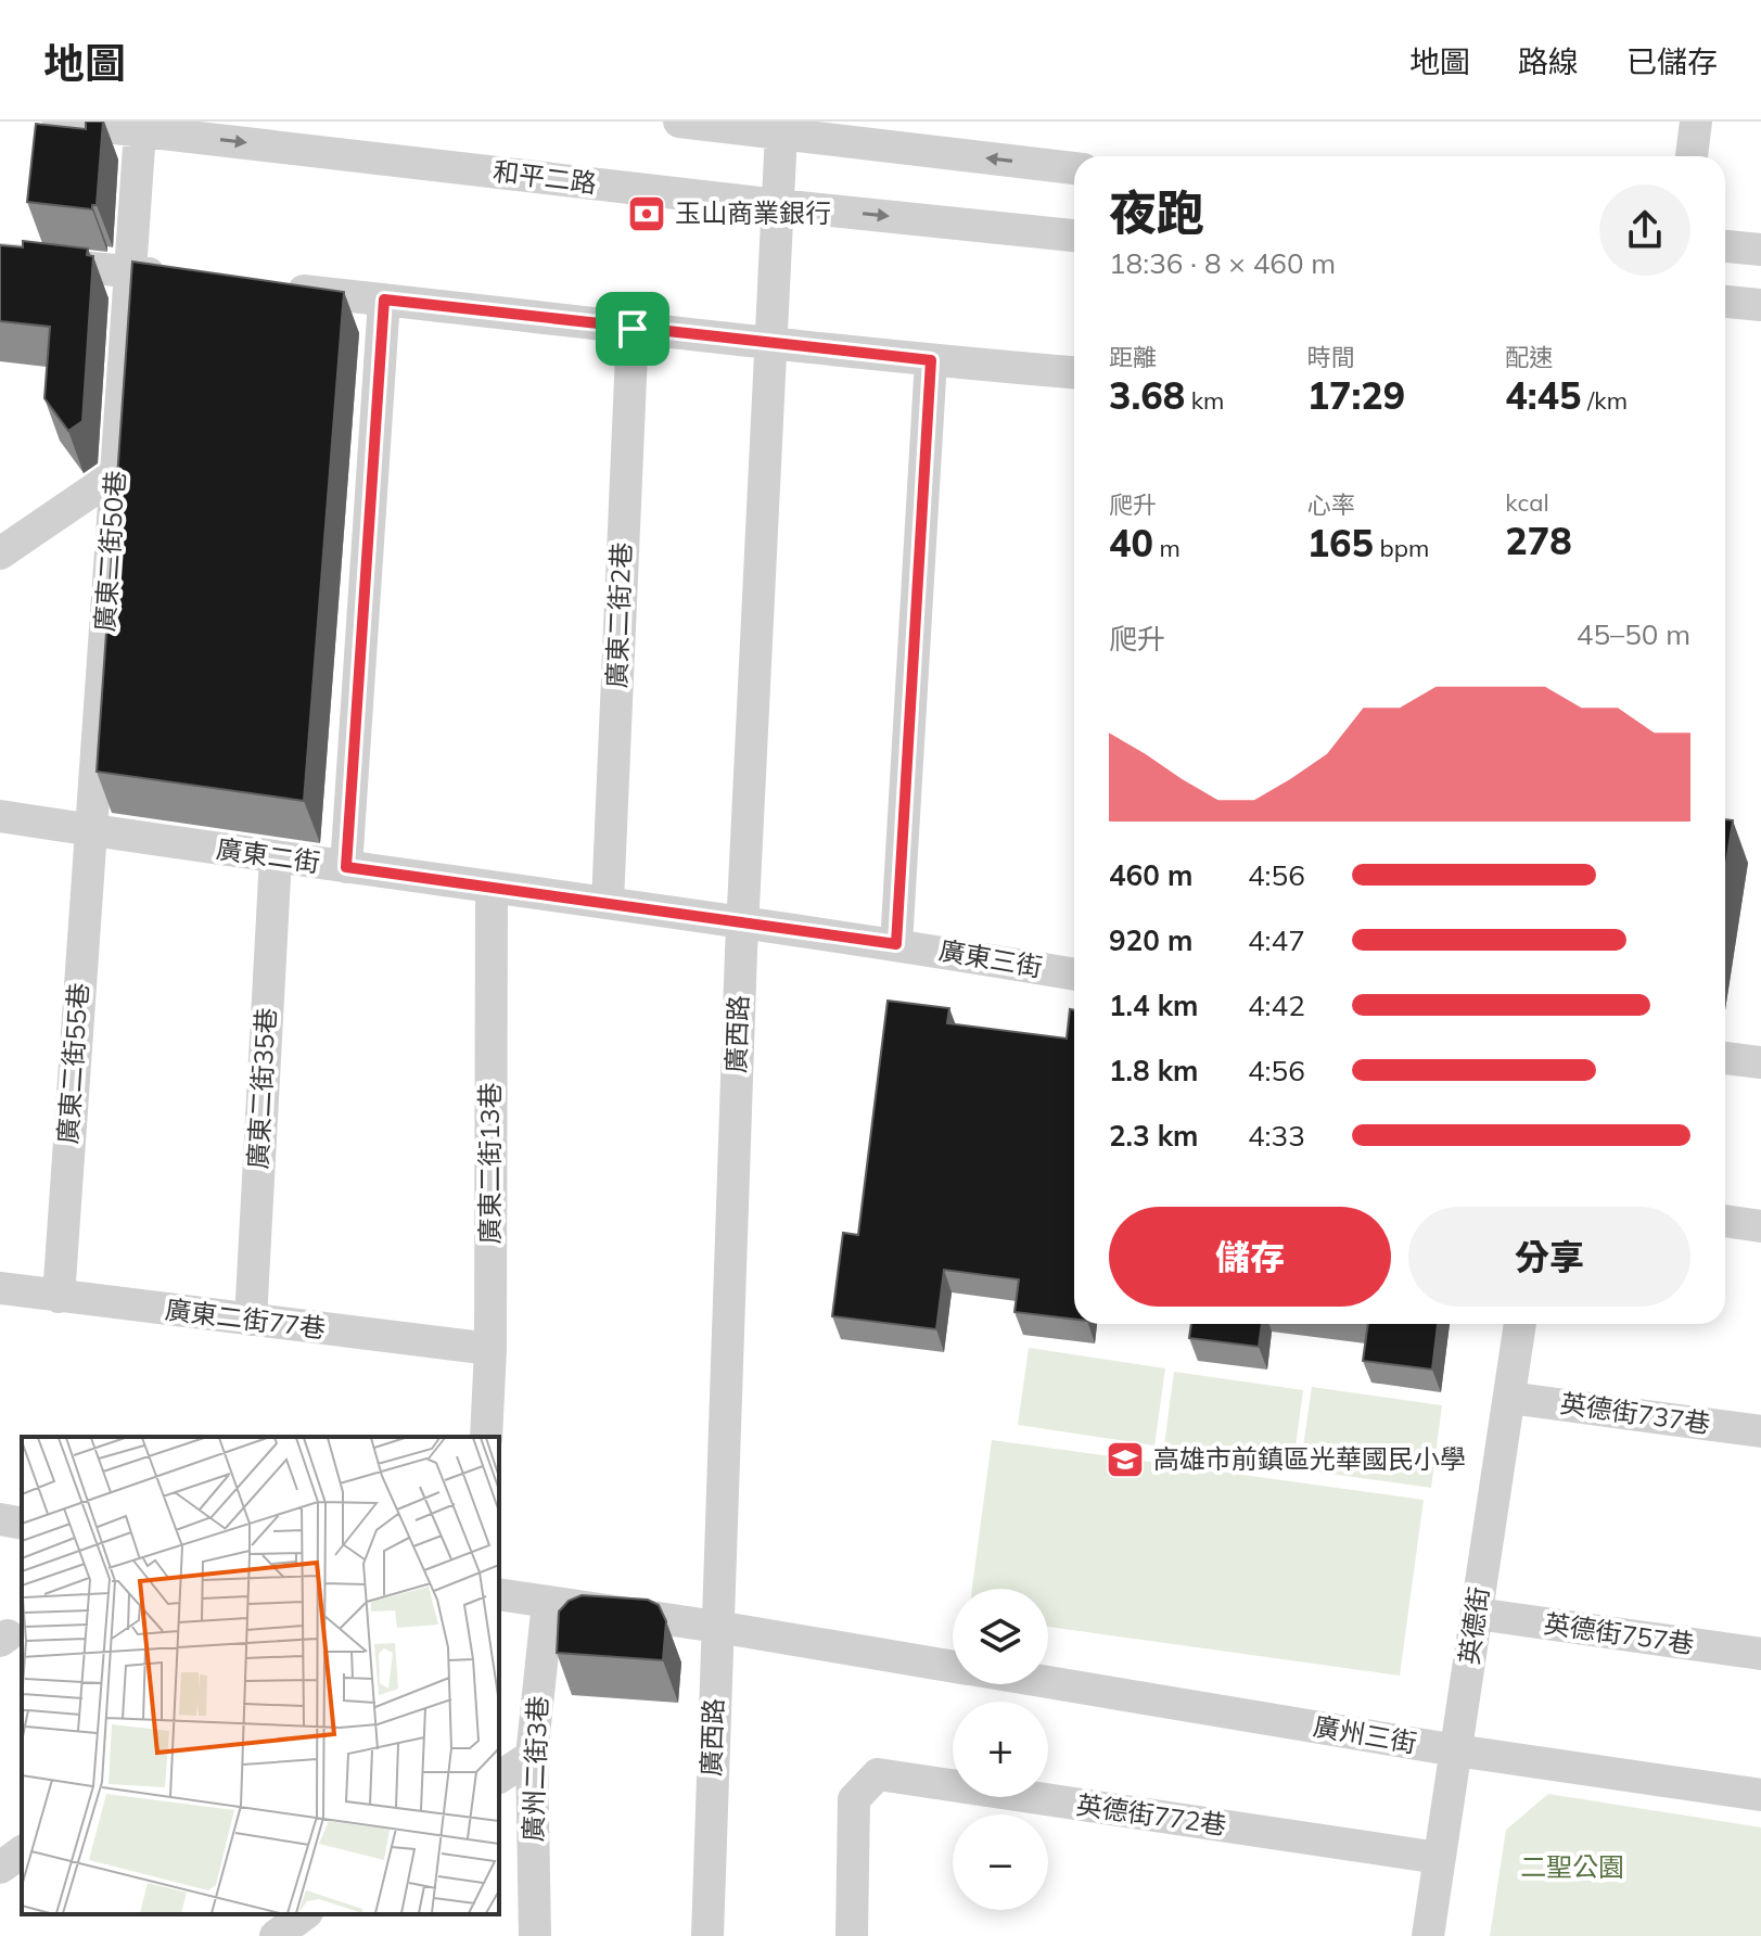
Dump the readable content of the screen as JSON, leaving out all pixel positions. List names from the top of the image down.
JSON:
{
  "streets": {
    "street": [
      "和平二路",
      "廣東二街50巷",
      "廣東二街2巷",
      "廣東二街",
      "廣東三街",
      "廣西路",
      "廣東二街55巷",
      "廣東二街35巷",
      "廣東二街13巷",
      "廣東二街77巷",
      "英德街737巷",
      "英德街",
      "英德街757巷",
      "廣州三街",
      "廣州二街3巷",
      "英德街772巷"
    ]
  },
  "crossings": [
    ["和平二路", "廣東二街50巷"],
    ["和平二路", "廣西路"],
    ["廣東二街50巷", "廣東二街"],
    ["廣東二街50巷", "廣東二街55巷"],
    ["廣東二街2巷", "廣東二街"],
    ["廣東二街", "廣東三街"],
    ["廣東二街", "廣西路"],
    ["廣東二街", "廣東二街55巷"],
    ["廣東二街", "廣東二街35巷"],
    ["廣東二街", "廣東二街13巷"],
    ["廣東三街", "廣西路"],
    ["廣西路", "廣州三街"],
    ["廣東二街55巷", "廣東二街77巷"],
    ["廣東二街35巷", "廣東二街77巷"],
    ["廣東二街13巷", "廣東二街77巷"],
    ["英德街737巷", "英德街"],
    ["英德街", "英德街757巷"],
    ["英德街", "廣州三街"],
    ["英德街", "英德街772巷"],
    ["廣州三街", "廣州二街3巷"]
  ],
  "parks": ["二聖公園"],
  "places": {
    "bank": ["玉山商業銀行"],
    "school or university": ["高雄市前鎮區光華國民小學"]
  },
  "page": {
    "header": "地圖",
    "nav": ["地圖", "路線", "已儲存"],
    "heading": ["夜跑", "18:36 · 8 × 460 m"],
    "stats": [
      ["距離", "3.68 km"],
      ["時間", "17:29"],
      ["配速", "4:45 /km"],
      ["爬升", "40 m"],
      ["心率", "165 bpm"],
      ["kcal", "278"]
    ],
    "chart": ["爬升", "45–50 m"],
    "list": [
      {
        "name": "460 m",
        "note": "4:56"
      },
      {
        "name": "920 m",
        "note": "4:47"
      },
      {
        "name": "1.4 km",
        "note": "4:42"
      },
      {
        "name": "1.8 km",
        "note": "4:56"
      },
      {
        "name": "2.3 km",
        "note": "4:33"
      }
    ],
    "buttons": ["儲存", "分享"],
    "map_buttons": ["+", "−"]
  }
}
